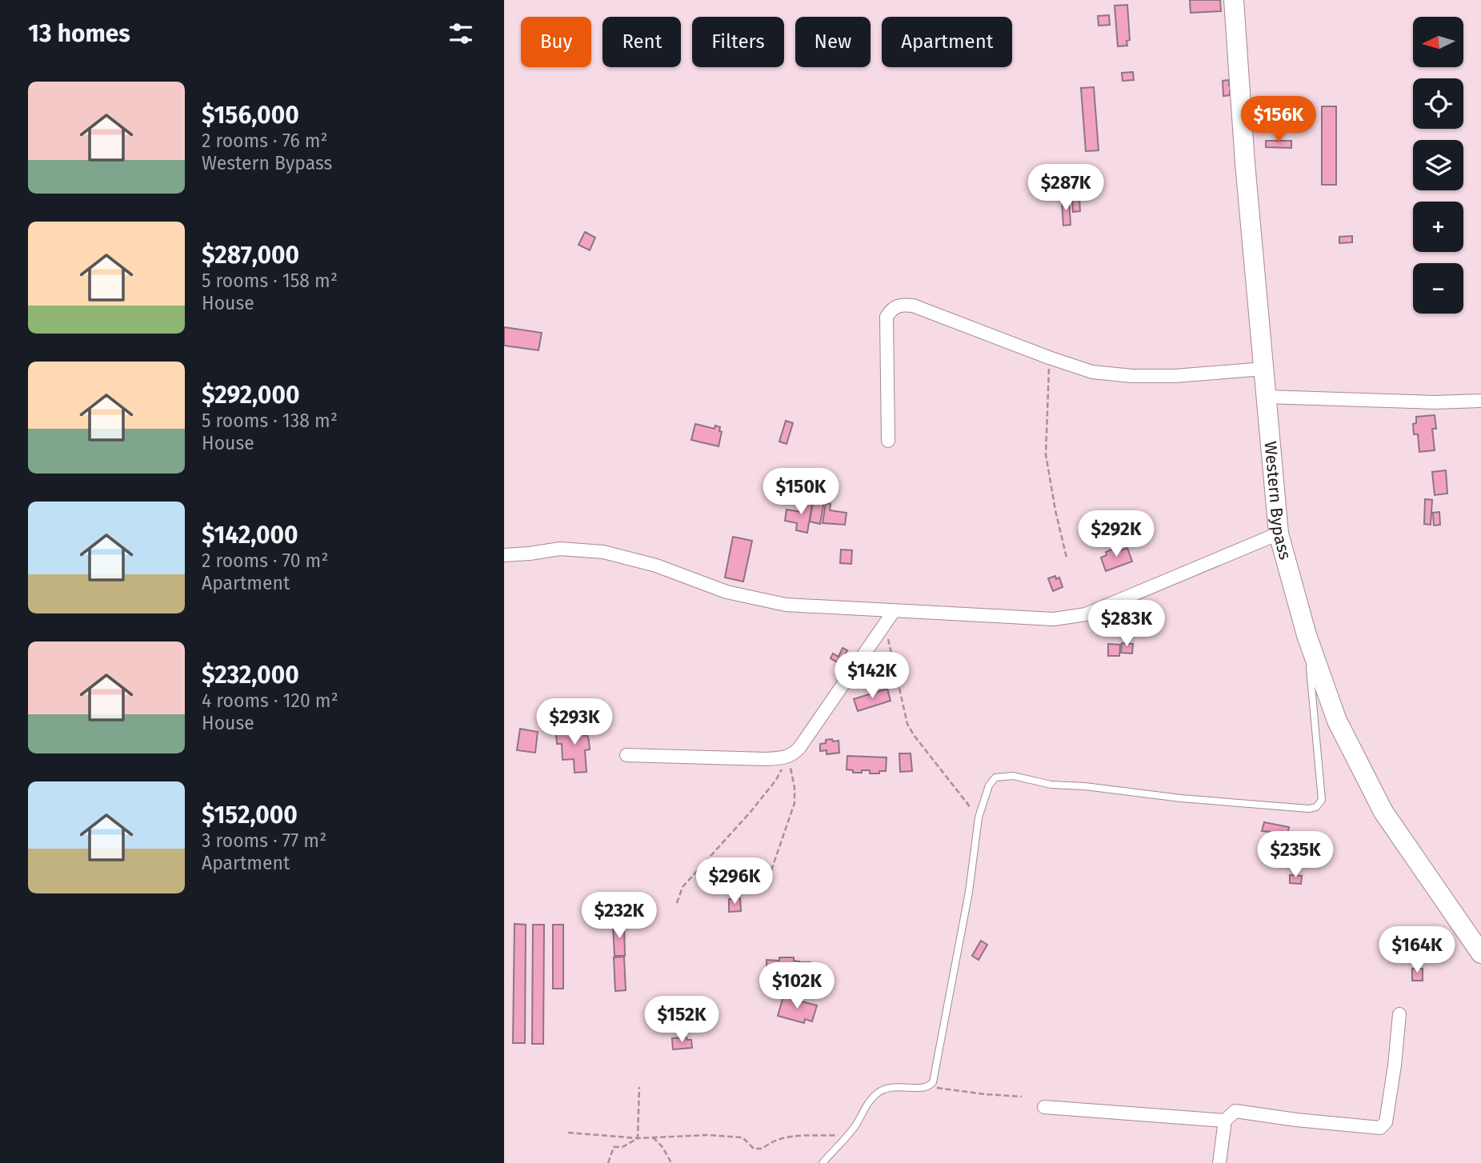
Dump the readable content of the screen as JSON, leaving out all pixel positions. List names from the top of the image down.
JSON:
{
  "streets": {
    "main road": ["Western Bypass"]
  },
  "north": "left",
  "page": {
    "heading": "13 homes",
    "map_buttons": ["+", "−"],
    "chip": [
      "Buy",
      "Rent",
      "Filters",
      "New",
      "Apartment"
    ],
    "list": [
      {
        "name": "$156,000",
        "note": "2 rooms · 76 m² · Western Bypass"
      },
      {
        "name": "$287,000",
        "note": "5 rooms · 158 m² · House"
      },
      {
        "name": "$292,000",
        "note": "5 rooms · 138 m² · House"
      },
      {
        "name": "$142,000",
        "note": "2 rooms · 70 m² · Apartment"
      },
      {
        "name": "$232,000",
        "note": "4 rooms · 120 m² · House"
      },
      {
        "name": "$152,000",
        "note": "3 rooms · 77 m² · Apartment"
      }
    ],
    "price": [
      "$156K",
      "$287K",
      "$150K",
      "$292K",
      "$283K",
      "$142K",
      "$293K",
      "$235K",
      "$296K",
      "$232K",
      "$164K",
      "$102K",
      "$152K"
    ]
  }
}
